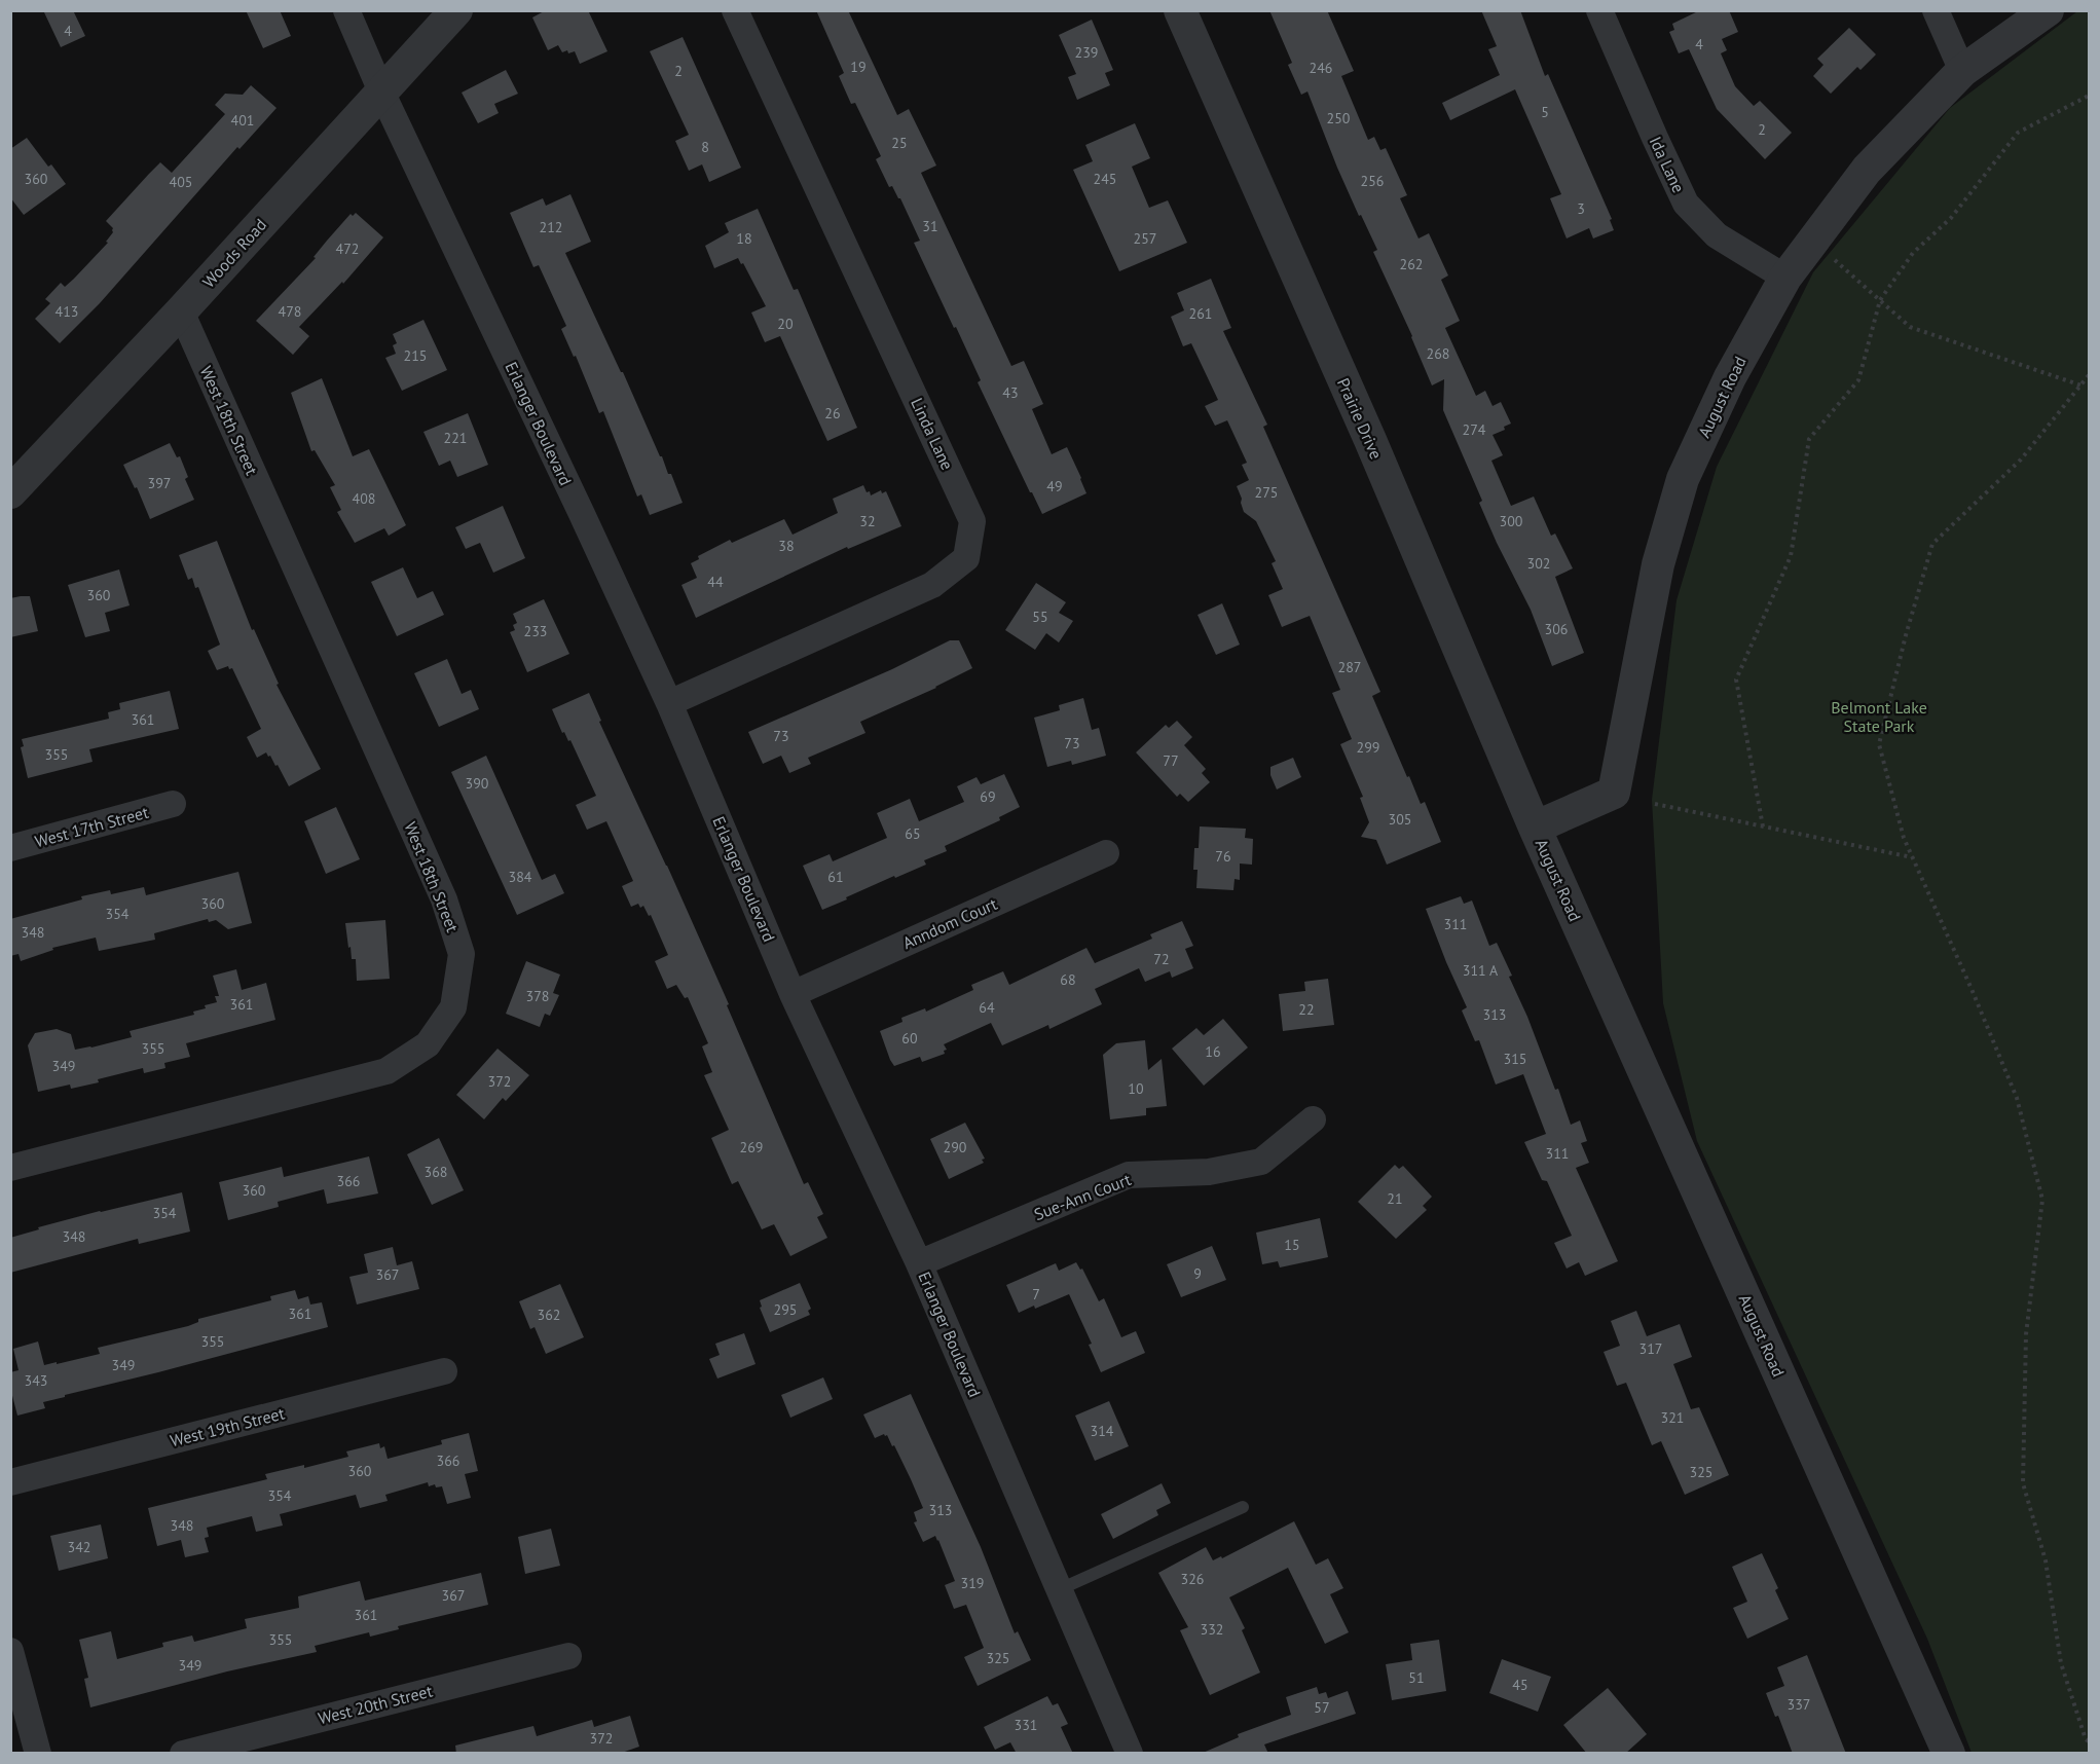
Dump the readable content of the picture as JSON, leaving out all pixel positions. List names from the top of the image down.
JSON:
{
  "streets": {
    "street": [
      "Ida Lane",
      "Woods Road",
      "August Road",
      "Prairie Drive",
      "West 18th Street",
      "Erlanger Boulevard",
      "Linda Lane",
      "West 17th Street",
      "Anndom Court",
      "Sue-Ann Court",
      "West 19th Street",
      "West 20th Street"
    ]
  },
  "crossings": [
    ["Ida Lane", "August Road"],
    ["Woods Road", "West 18th Street"],
    ["Woods Road", "Erlanger Boulevard"],
    ["August Road", "Prairie Drive"],
    ["Erlanger Boulevard", "Linda Lane"],
    ["Erlanger Boulevard", "Anndom Court"],
    ["Erlanger Boulevard", "Sue-Ann Court"]
  ],
  "parks": ["Belmont Lake State Park"],
  "house_numbers": [
    "4",
    "4",
    "239",
    "19",
    "246",
    "2",
    "5",
    "250",
    "401",
    "2",
    "25",
    "8",
    "360",
    "245",
    "256",
    "405",
    "3",
    "31",
    "212",
    "18",
    "257",
    "472",
    "262",
    "413",
    "478",
    "261",
    "20",
    "268",
    "215",
    "43",
    "26",
    "274",
    "221",
    "397",
    "49",
    "275",
    "408",
    "32",
    "300",
    "38",
    "302",
    "44",
    "360",
    "55",
    "306",
    "233",
    "287",
    "361",
    "73",
    "73",
    "299",
    "355",
    "77",
    "390",
    "69",
    "305",
    "65",
    "76",
    "384",
    "61",
    "360",
    "354",
    "311",
    "348",
    "72",
    "311 A",
    "68",
    "378",
    "361",
    "64",
    "22",
    "313",
    "60",
    "355",
    "16",
    "315",
    "349",
    "372",
    "10",
    "269",
    "290",
    "311",
    "368",
    "366",
    "360",
    "21",
    "354",
    "348",
    "15",
    "9",
    "367",
    "7",
    "295",
    "361",
    "362",
    "355",
    "317",
    "349",
    "343",
    "321",
    "314",
    "366",
    "360",
    "325",
    "354",
    "313",
    "348",
    "342",
    "326",
    "319",
    "367",
    "361",
    "332",
    "355",
    "325",
    "349",
    "51",
    "45",
    "337",
    "57",
    "331",
    "372"
  ]
}
